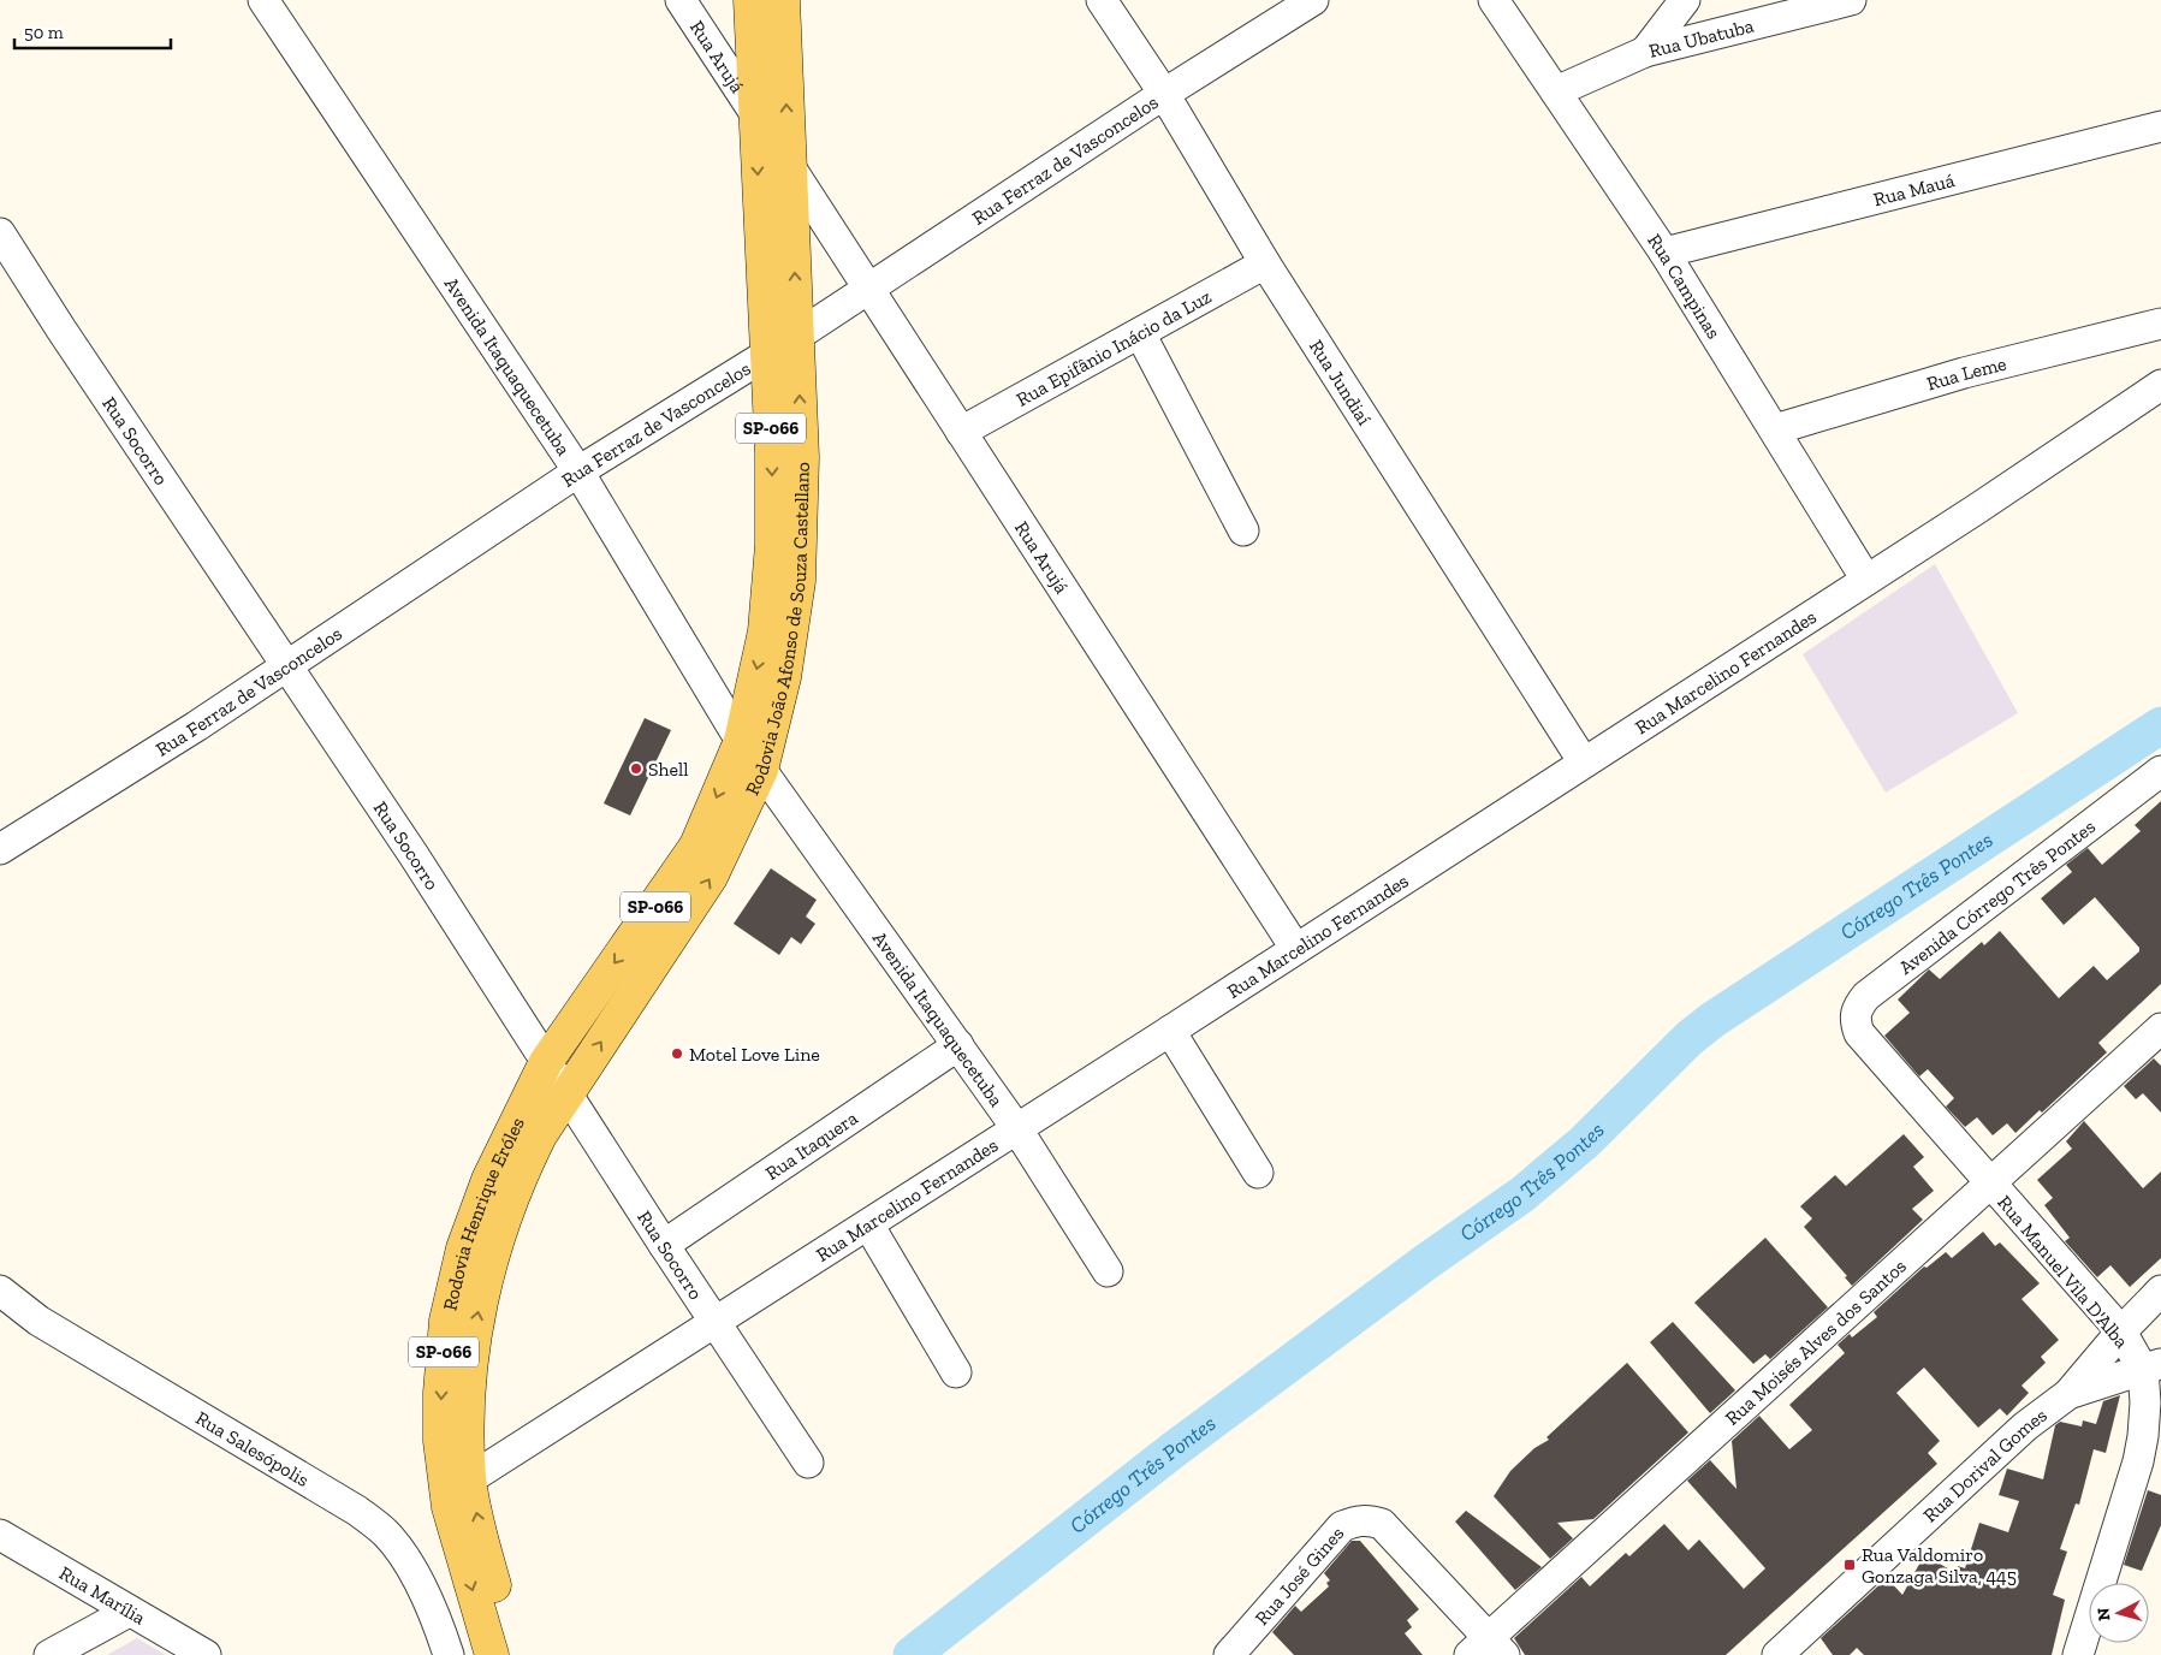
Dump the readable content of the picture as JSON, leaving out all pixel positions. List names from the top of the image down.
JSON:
{
  "streets": {
    "main road": ["SP-066", "Rodovia João Afonso de Souza Castellano", "Rodovia Henrique Eróles"],
    "street": [
      "Rua Ubatuba",
      "Rua Arujá",
      "Rua Ferraz de Vasconcelos",
      "Rua Mauá",
      "Rua Campinas",
      "Rua Epifânio Inácio da Luz",
      "Avenida Itaquaquecetuba",
      "Rua Leme",
      "Rua Jundiaí",
      "Rua Socorro",
      "Rua Marcelino Fernandes",
      "Avenida Córrego Três Pontes",
      "Rua Itaquera",
      "Rua Manuel Vila D'Alba",
      "Rua Moisés Alves dos Santos",
      "Rua Salesópolis",
      "Rua Dorival Gomes",
      "Rua José Gines",
      "Rua Marília"
    ]
  },
  "crossings": [
    ["Rua Ubatuba", "Rua Campinas"],
    ["Rua Arujá", "Rua Ferraz de Vasconcelos"],
    ["Rua Arujá", "Rua Epifânio Inácio da Luz"],
    ["Rua Arujá", "Rodovia João Afonso de Souza Castellano"],
    ["Rua Arujá", "Rua Marcelino Fernandes"],
    ["Rua Ferraz de Vasconcelos", "Avenida Itaquaquecetuba"],
    ["Rua Ferraz de Vasconcelos", "Rua Jundiaí"],
    ["Rua Ferraz de Vasconcelos", "Rua Socorro"],
    ["Rua Ferraz de Vasconcelos", "Rodovia João Afonso de Souza Castellano"],
    ["Rua Mauá", "Rua Campinas"],
    ["Rua Campinas", "Rua Leme"],
    ["Rua Campinas", "Rua Marcelino Fernandes"],
    ["Rua Epifânio Inácio da Luz", "Rua Jundiaí"],
    ["Avenida Itaquaquecetuba", "Rodovia João Afonso de Souza Castellano"],
    ["Avenida Itaquaquecetuba", "Rua Marcelino Fernandes"],
    ["Avenida Itaquaquecetuba", "Rua Itaquera"],
    ["Rua Jundiaí", "Rua Marcelino Fernandes"],
    ["Rua Socorro", "Rodovia João Afonso de Souza Castellano"],
    ["Rua Socorro", "Rua Marcelino Fernandes"],
    ["Rua Socorro", "Rua Itaquera"],
    ["Rua Socorro", "Rodovia Henrique Eróles"],
    ["Rodovia João Afonso de Souza Castellano", "Rodovia Henrique Eróles"],
    ["Rua Marcelino Fernandes", "Rodovia Henrique Eróles"],
    ["Avenida Córrego Três Pontes", "Rua Manuel Vila D'Alba"],
    ["Rua Manuel Vila D'Alba", "Rua Moisés Alves dos Santos"],
    ["Rua Manuel Vila D'Alba", "Rua Dorival Gomes"],
    ["Rua Moisés Alves dos Santos", "Rua José Gines"]
  ],
  "water": ["Córrego Três Pontes"],
  "places": {
    "other": ["Shell", "Motel Love Line"],
    "transit": ["Rua Valdomiro Gonzaga Silva, 445"]
  },
  "scale_bar": "50 m",
  "north": "left"
}
